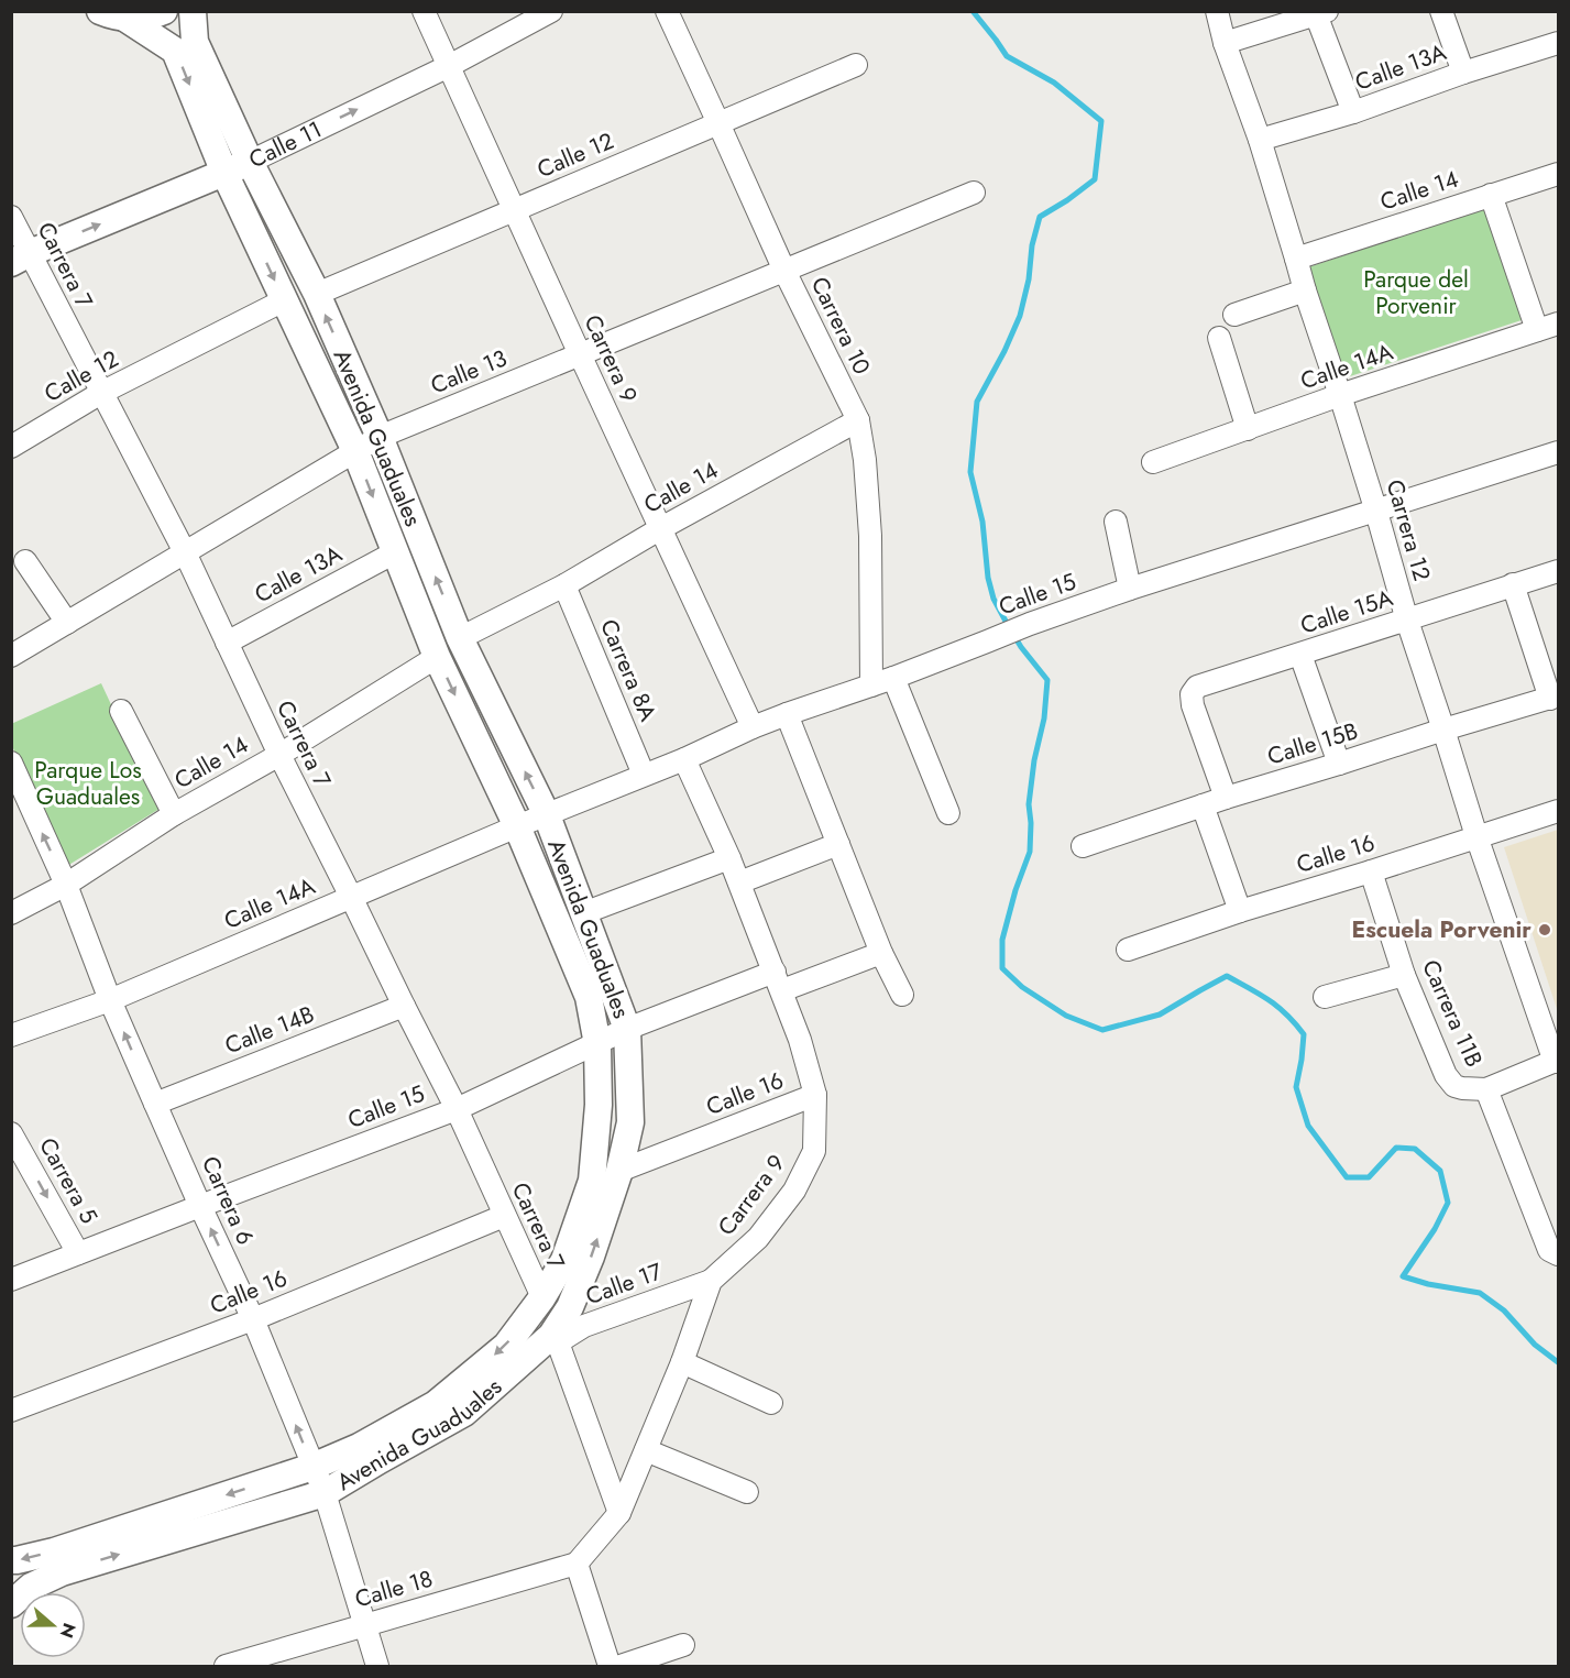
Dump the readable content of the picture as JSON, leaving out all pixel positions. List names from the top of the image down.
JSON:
{
  "streets": {
    "main road": ["Calle 11", "Avenida Guaduales"],
    "street": [
      "Calle 13A",
      "Calle 12",
      "Calle 14",
      "Carrera 7",
      "Carrera 10",
      "Carrera 9",
      "Calle 14A",
      "Calle 13",
      "Carrera 12",
      "Calle 15",
      "Calle 15A",
      "Carrera 8A",
      "Calle 15B",
      "Calle 16",
      "Carrera 11B",
      "Calle 14B",
      "Carrera 5",
      "Carrera 6",
      "Calle 17",
      "Calle 18"
    ]
  },
  "crossings": [
    ["Calle 13A", "Carrera 7"],
    ["Calle 13A", "Avenida Guaduales"],
    ["Calle 13A", "Carrera 12"],
    ["Calle 11", "Carrera 7"],
    ["Calle 11", "Carrera 9"],
    ["Calle 11", "Avenida Guaduales"],
    ["Calle 12", "Carrera 7"],
    ["Calle 12", "Carrera 10"],
    ["Calle 12", "Carrera 9"],
    ["Calle 12", "Avenida Guaduales"],
    ["Calle 14", "Carrera 7"],
    ["Calle 14", "Carrera 10"],
    ["Calle 14", "Carrera 9"],
    ["Calle 14", "Avenida Guaduales"],
    ["Calle 14", "Carrera 12"],
    ["Calle 14", "Carrera 8A"],
    ["Calle 14", "Carrera 6"],
    ["Carrera 7", "Calle 14A"],
    ["Carrera 7", "Calle 13"],
    ["Carrera 7", "Avenida Guaduales"],
    ["Carrera 7", "Calle 15"],
    ["Carrera 7", "Calle 16"],
    ["Carrera 7", "Calle 14B"],
    ["Carrera 10", "Calle 13"],
    ["Carrera 10", "Calle 15"],
    ["Carrera 9", "Calle 13"],
    ["Carrera 9", "Calle 15"],
    ["Carrera 9", "Calle 16"],
    ["Carrera 9", "Calle 17"],
    ["Carrera 9", "Calle 18"],
    ["Calle 14A", "Avenida Guaduales"],
    ["Calle 14A", "Carrera 12"],
    ["Calle 14A", "Calle 15"],
    ["Calle 14A", "Carrera 6"],
    ["Calle 13", "Avenida Guaduales"],
    ["Avenida Guaduales", "Calle 15"],
    ["Avenida Guaduales", "Calle 16"],
    ["Avenida Guaduales", "Carrera 6"],
    ["Avenida Guaduales", "Calle 17"],
    ["Carrera 12", "Calle 15"],
    ["Carrera 12", "Calle 15A"],
    ["Carrera 12", "Calle 15B"],
    ["Carrera 12", "Calle 16"],
    ["Calle 15", "Carrera 8A"],
    ["Calle 15", "Carrera 5"],
    ["Calle 15", "Carrera 6"],
    ["Calle 15A", "Calle 15B"],
    ["Calle 16", "Carrera 11B"],
    ["Calle 16", "Carrera 6"],
    ["Calle 14B", "Carrera 6"],
    ["Carrera 6", "Calle 18"]
  ],
  "one_way": ["Calle 11", "Carrera 5", "Carrera 6"],
  "parks": ["Parque del Porvenir", "Parque Los Guaduales"],
  "places": ["Escuela Porvenir"],
  "north": "right"
}
